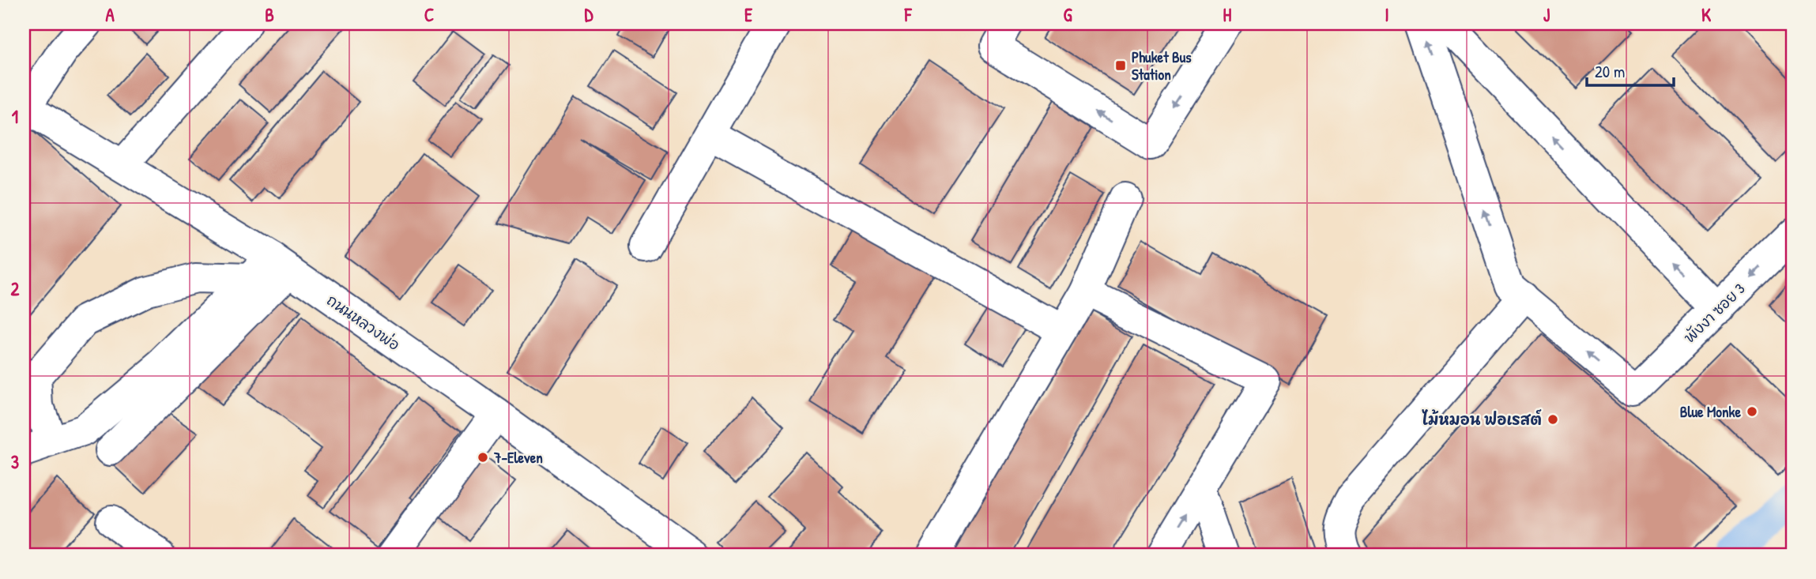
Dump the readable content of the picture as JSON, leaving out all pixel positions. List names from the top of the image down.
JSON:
{
  "streets": {
    "street": ["พังงา ซอย 3", "ถนนหลวงพ่อ"]
  },
  "places": {
    "transit": ["Phuket Bus Station"],
    "other": ["Blue Monke", "ไม้หมอน ฟอเรสต์", "7-Eleven"]
  },
  "scale_bar": "20 m",
  "grid": {
    "columns": [
      "A",
      "B",
      "C",
      "D",
      "E",
      "F",
      "G",
      "H",
      "I",
      "J",
      "K"
    ],
    "rows": ["1", "2", "3"]
  }
}
